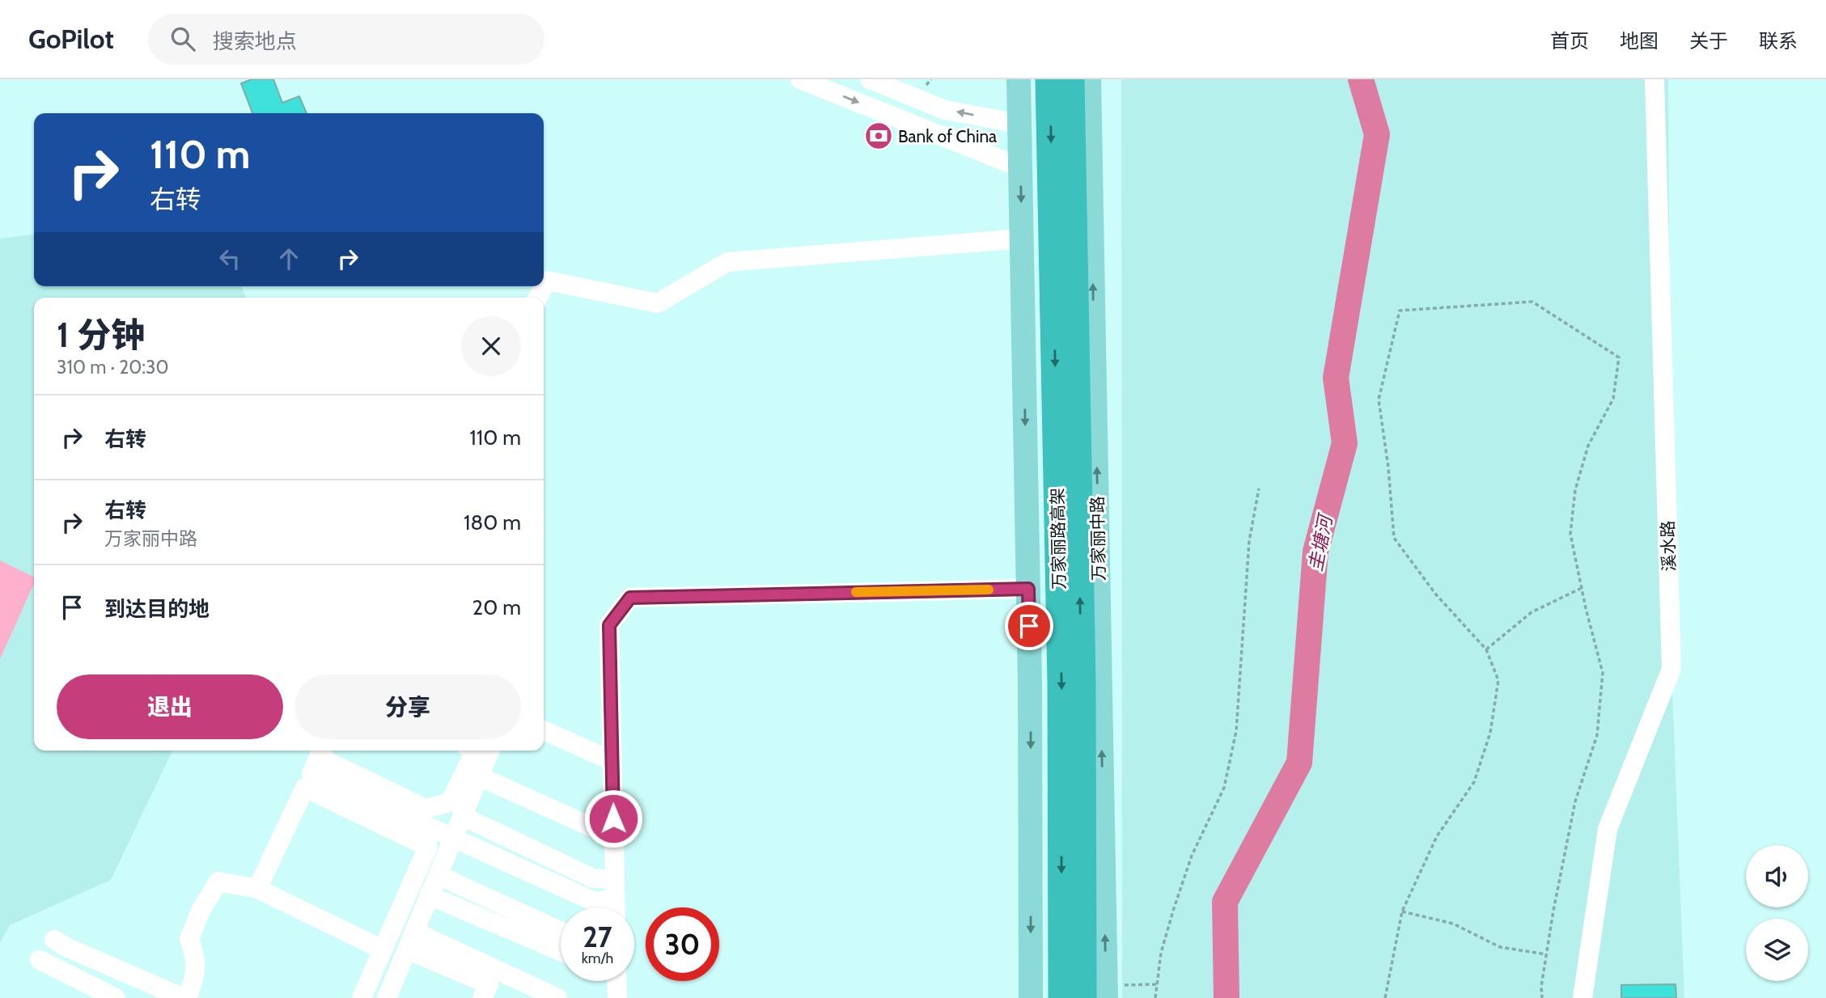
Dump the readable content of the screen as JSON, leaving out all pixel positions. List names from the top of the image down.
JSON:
{
  "streets": {
    "highway": ["万家丽路高架"],
    "main road": ["万家丽中路"],
    "street": ["溪水路"]
  },
  "crossings": [
    ["万家丽路高架", "万家丽中路"]
  ],
  "water": ["圭塘河"],
  "places": {
    "bank": ["Bank of China"]
  },
  "page": {
    "header": "GoPilot",
    "search": "搜索地点",
    "nav": [
      "首页",
      "地图",
      "关于",
      "联系"
    ],
    "turn": ["110 m", "右转"],
    "heading": ["1 分钟", "310 m · 20:30"],
    "list": [
      {
        "name": "右转",
        "value": "110 m"
      },
      {
        "name": "右转",
        "note": "万家丽中路",
        "value": "180 m"
      },
      {
        "name": "到达目的地",
        "value": "20 m"
      }
    ],
    "buttons": ["退出", "分享"],
    "speed": "27 km/h",
    "limit": "30"
  }
}
